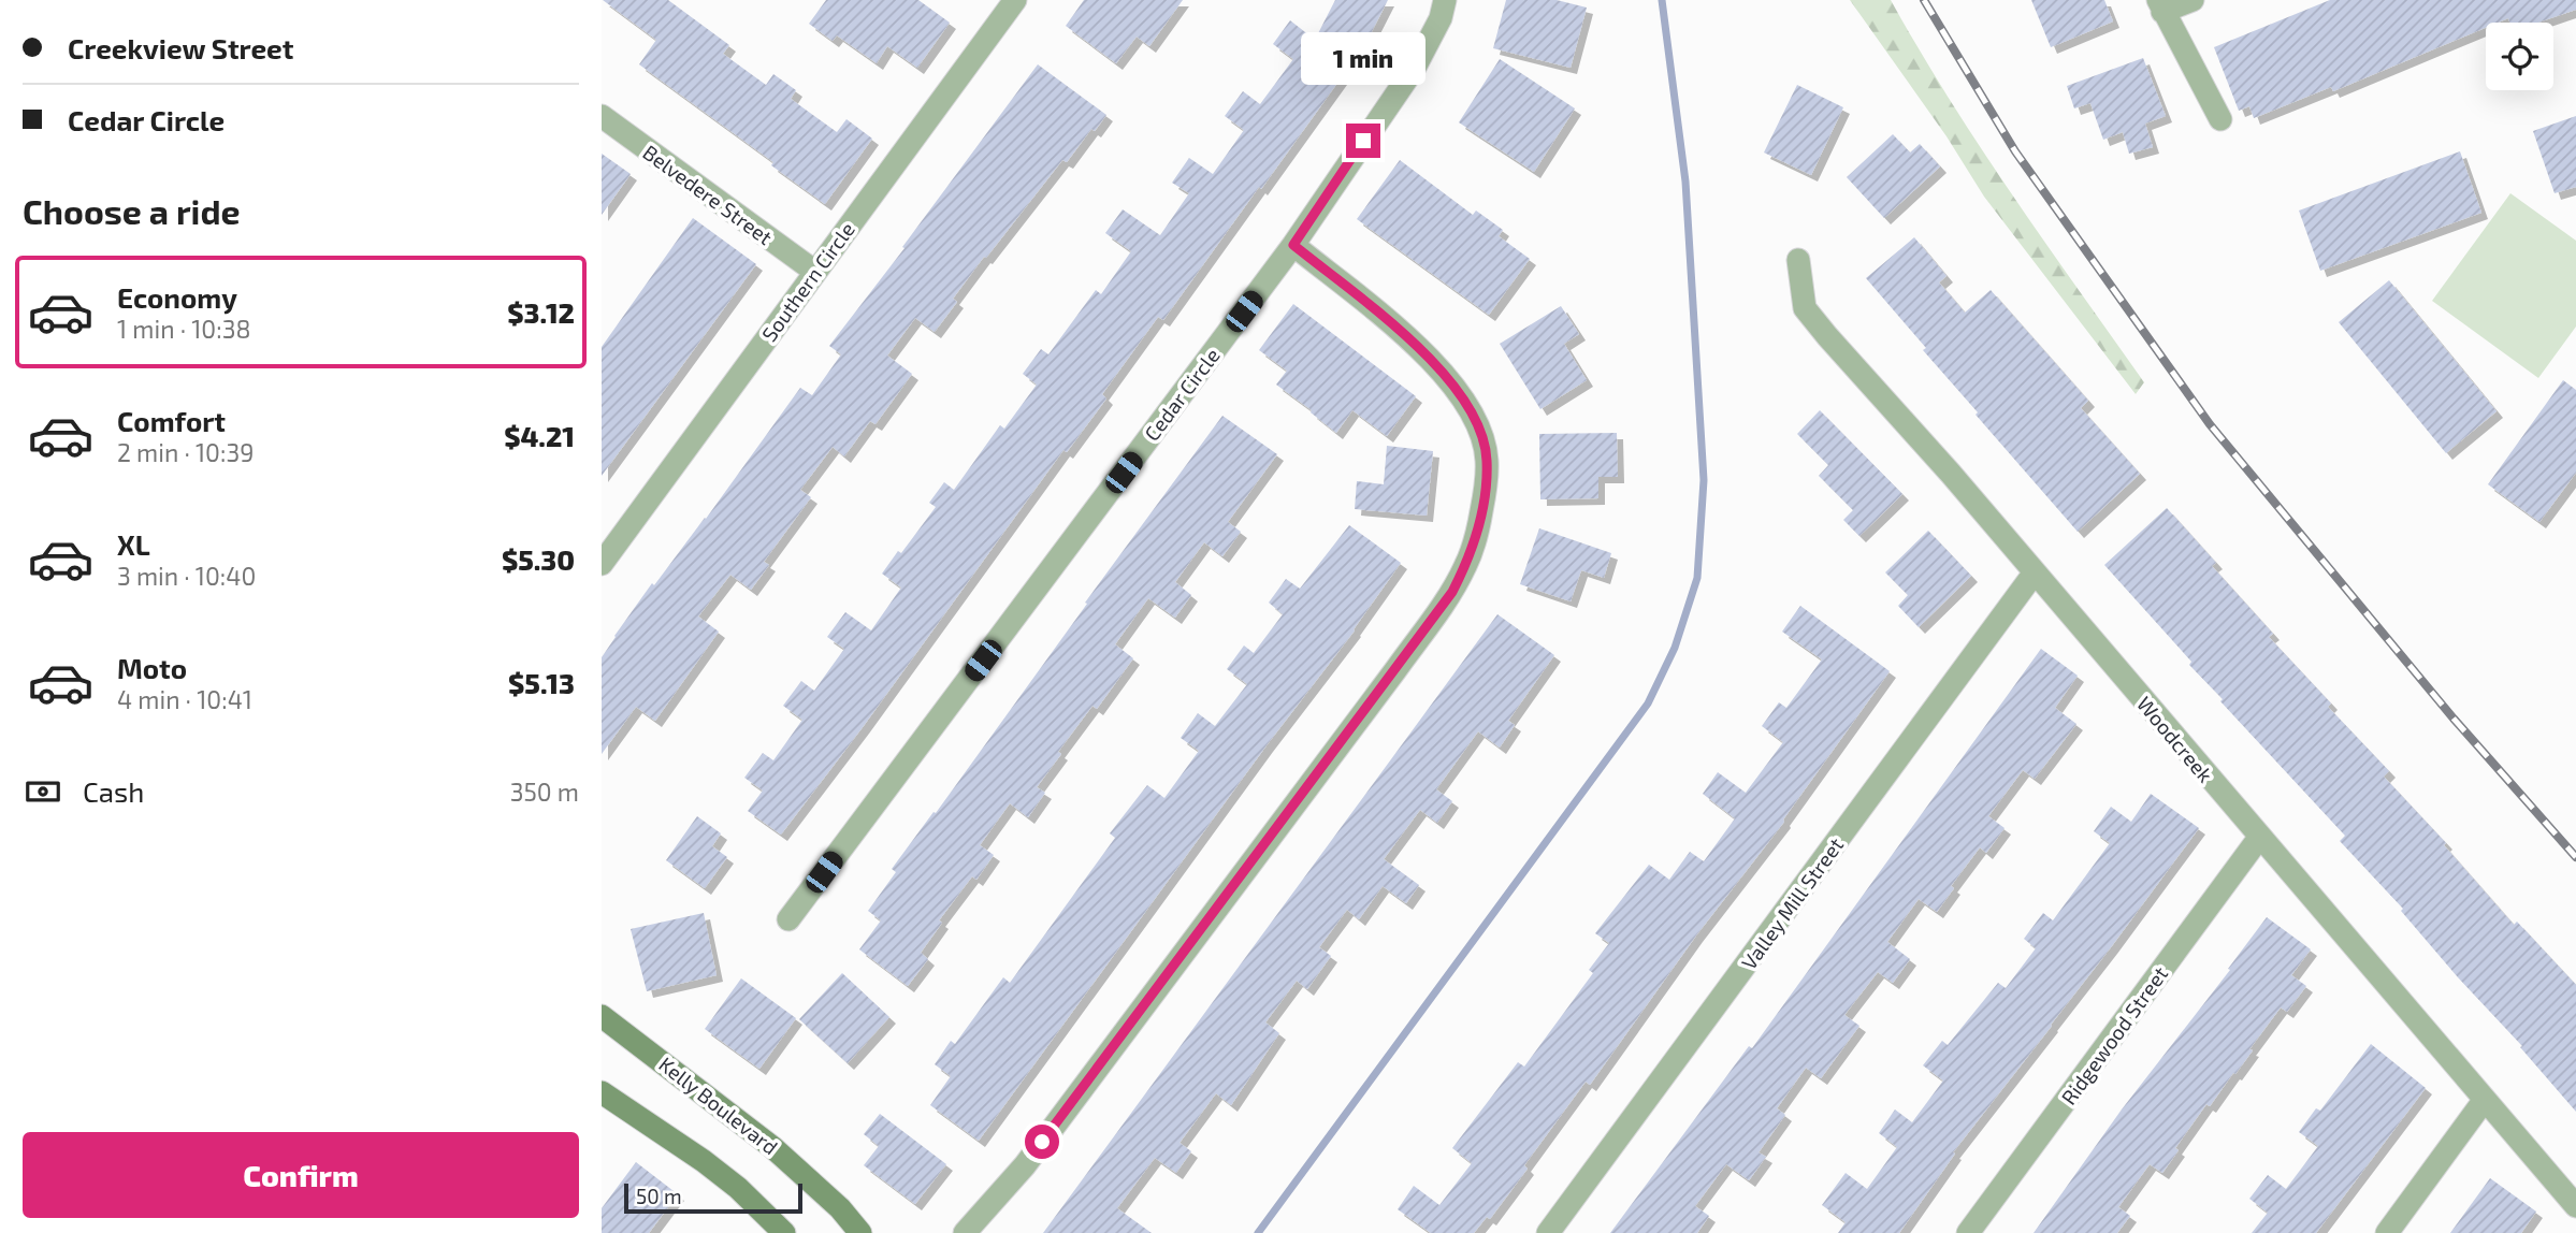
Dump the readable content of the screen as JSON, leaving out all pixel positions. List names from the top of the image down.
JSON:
{
  "streets": {
    "main road": ["Kelly Boulevard"],
    "street": [
      "Belvedere Street",
      "Southern Circle",
      "Cedar Circle",
      "Woodcreek",
      "Valley Mill Street",
      "Ridgewood Street"
    ]
  },
  "crossings": [
    ["Belvedere Street", "Southern Circle"],
    ["Woodcreek", "Valley Mill Street"],
    ["Woodcreek", "Ridgewood Street"]
  ],
  "scale_bar": "50 m",
  "page": {
    "banner": ["Creekview Street", "Cedar Circle"],
    "bubble": "1 min",
    "heading": "Choose a ride",
    "list": [
      {
        "name": "Economy",
        "note": "1 min · 10:38",
        "value": "$3.12"
      },
      {
        "name": "Comfort",
        "note": "2 min · 10:39",
        "value": "$4.21"
      },
      {
        "name": "XL",
        "note": "3 min · 10:40",
        "value": "$5.30"
      },
      {
        "name": "Moto",
        "note": "4 min · 10:41",
        "value": "$5.13"
      }
    ],
    "pay": ["Cash", "350 m"],
    "buttons": "Confirm",
    "scale": "50 m"
  }
}
